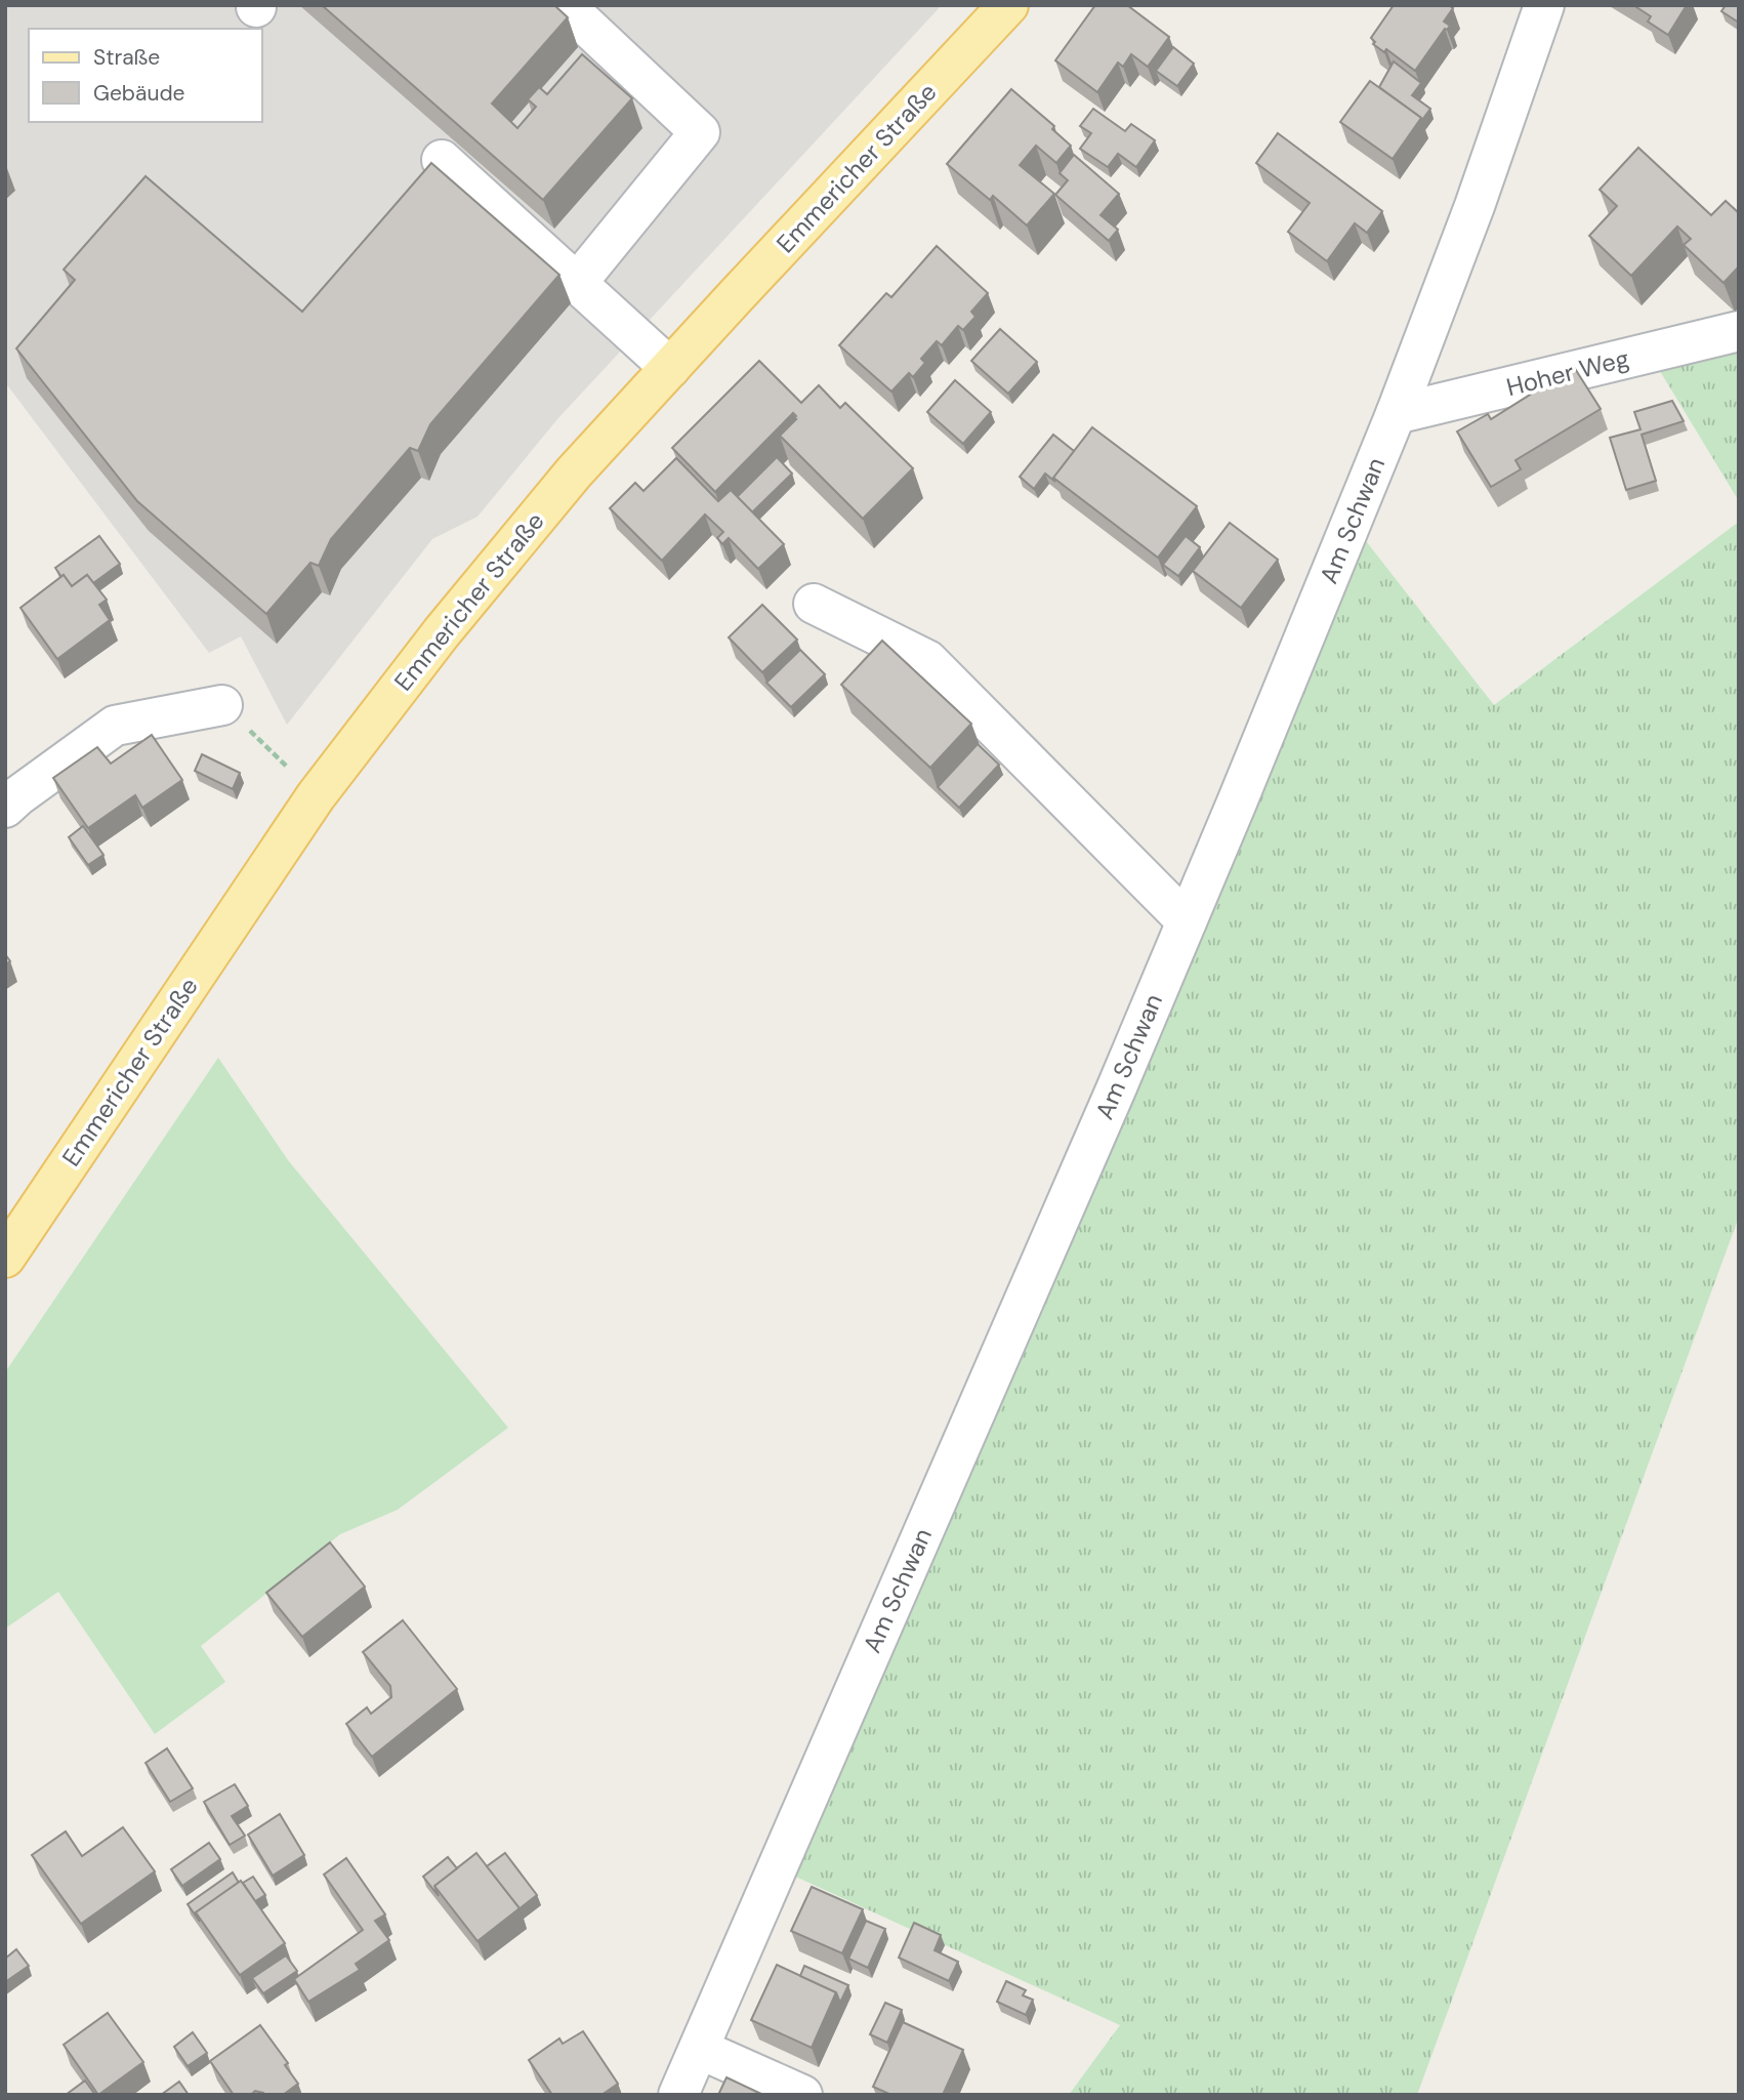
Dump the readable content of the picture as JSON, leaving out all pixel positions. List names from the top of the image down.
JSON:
{
  "streets": {
    "main road": ["Emmericher Straße"],
    "street": ["Hoher Weg", "Am Schwan"]
  },
  "crossings": [
    ["Hoher Weg", "Am Schwan"]
  ],
  "legend": ["Straße", "Gebäude"]
}
